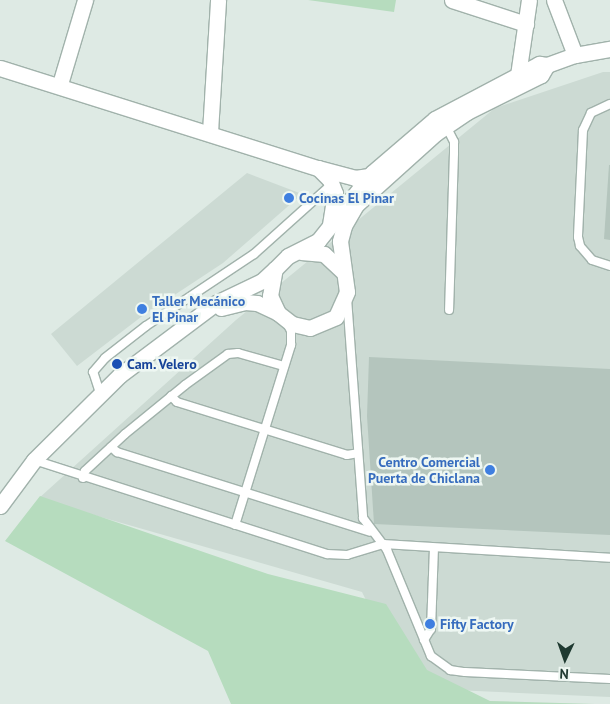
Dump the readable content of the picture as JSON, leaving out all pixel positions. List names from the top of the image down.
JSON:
{
  "places": [
    "Cocinas El Pinar",
    "Taller Mecánico El Pinar",
    "Cam. Velero",
    "Centro Comercial Puerta de Chiclana",
    "Fifty Factory"
  ],
  "north": "bottom"
}
